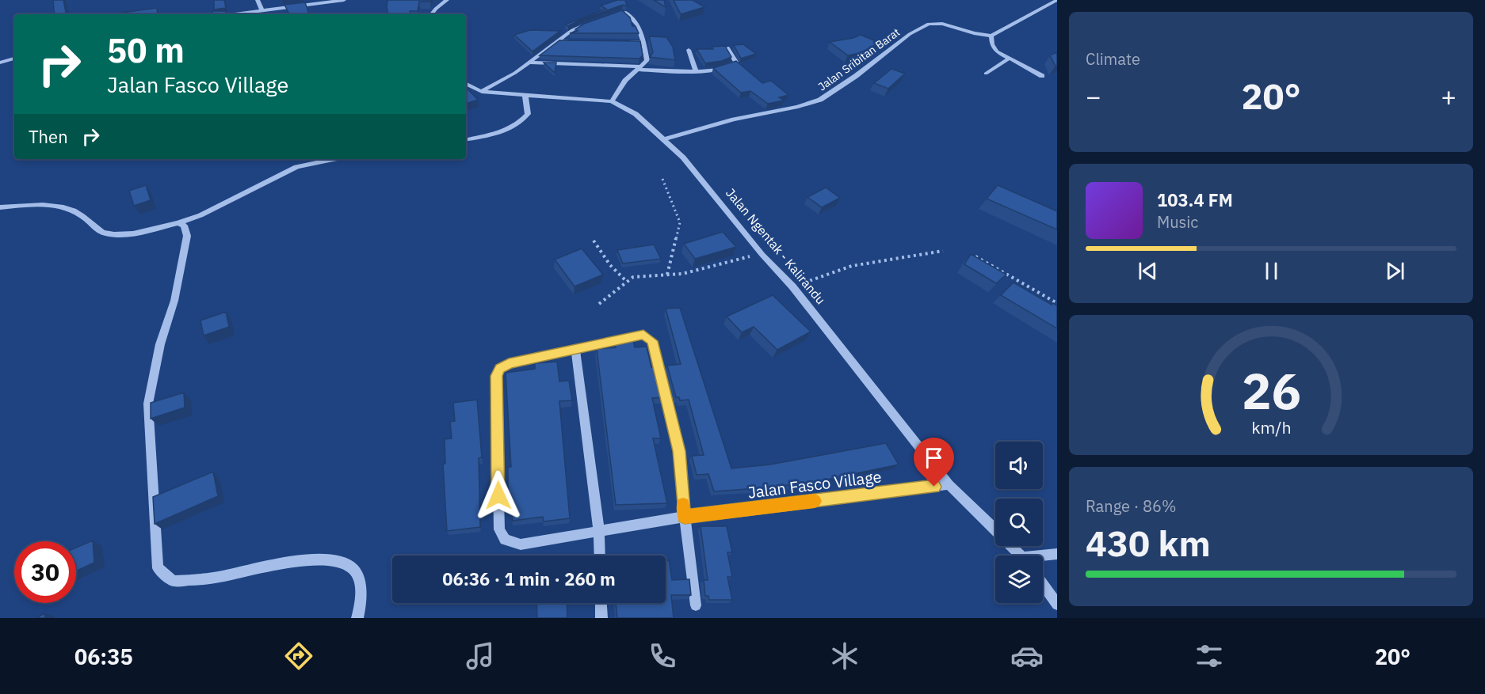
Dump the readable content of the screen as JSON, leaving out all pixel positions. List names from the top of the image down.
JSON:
{
  "streets": {
    "street": ["Jalan Sribitan Barat", "Jalan Ngentak - Kalirandu", "Jalan Fasco Village"]
  },
  "crossings": [
    ["Jalan Sribitan Barat", "Jalan Ngentak - Kalirandu"],
    ["Jalan Ngentak - Kalirandu", "Jalan Fasco Village"]
  ],
  "page": {
    "tile": [
      "Climate",
      ["Range · 86%", "430 km"]
    ],
    "turn": ["50 m", "Jalan Fasco Village"],
    "heat": ["−", "20°", "+"],
    "then": "Then",
    "song": ["103.4 FM", "Music"],
    "limit": "30",
    "trip": "06:36 · 1 min · 260 m",
    "tabs": ["06:35", "20°"],
    "gauge": ["26", "km/h"]
  }
}
